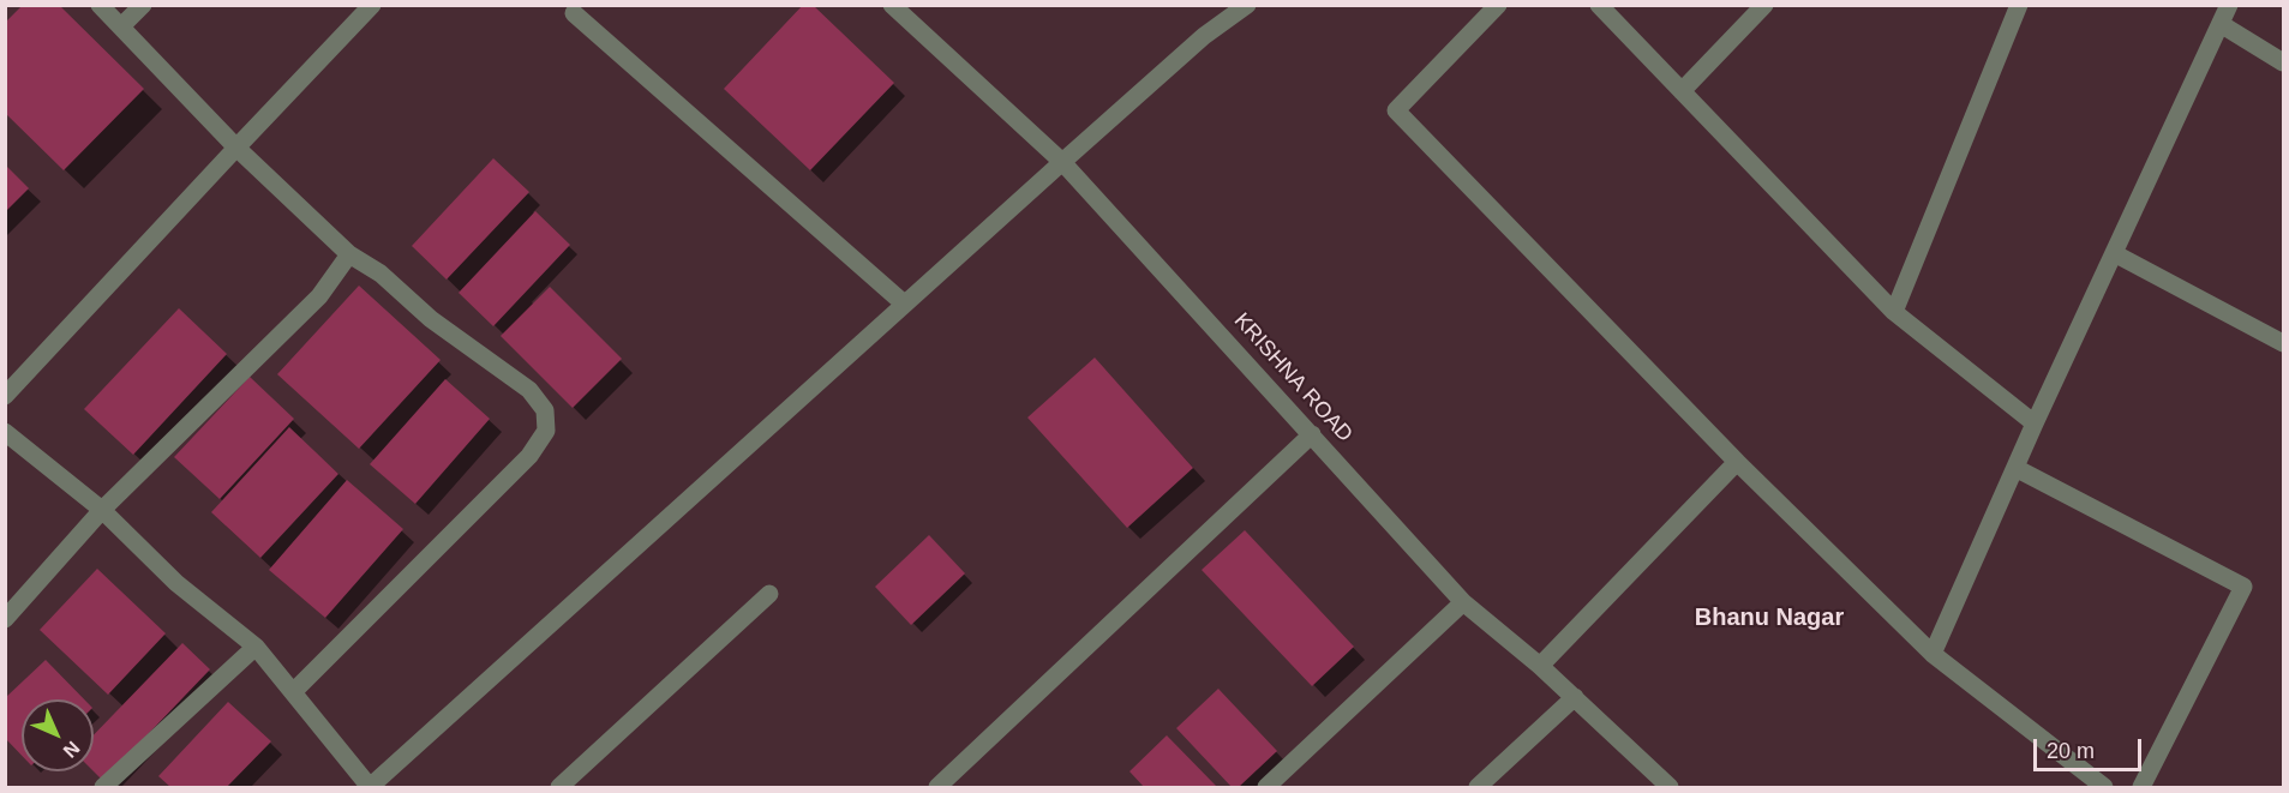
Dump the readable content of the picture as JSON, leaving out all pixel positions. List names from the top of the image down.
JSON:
{
  "streets": {
    "street": ["KRISHNA ROAD"]
  },
  "districts": ["Bhanu Nagar"],
  "scale_bar": "20 m",
  "north": "bottom right"
}
